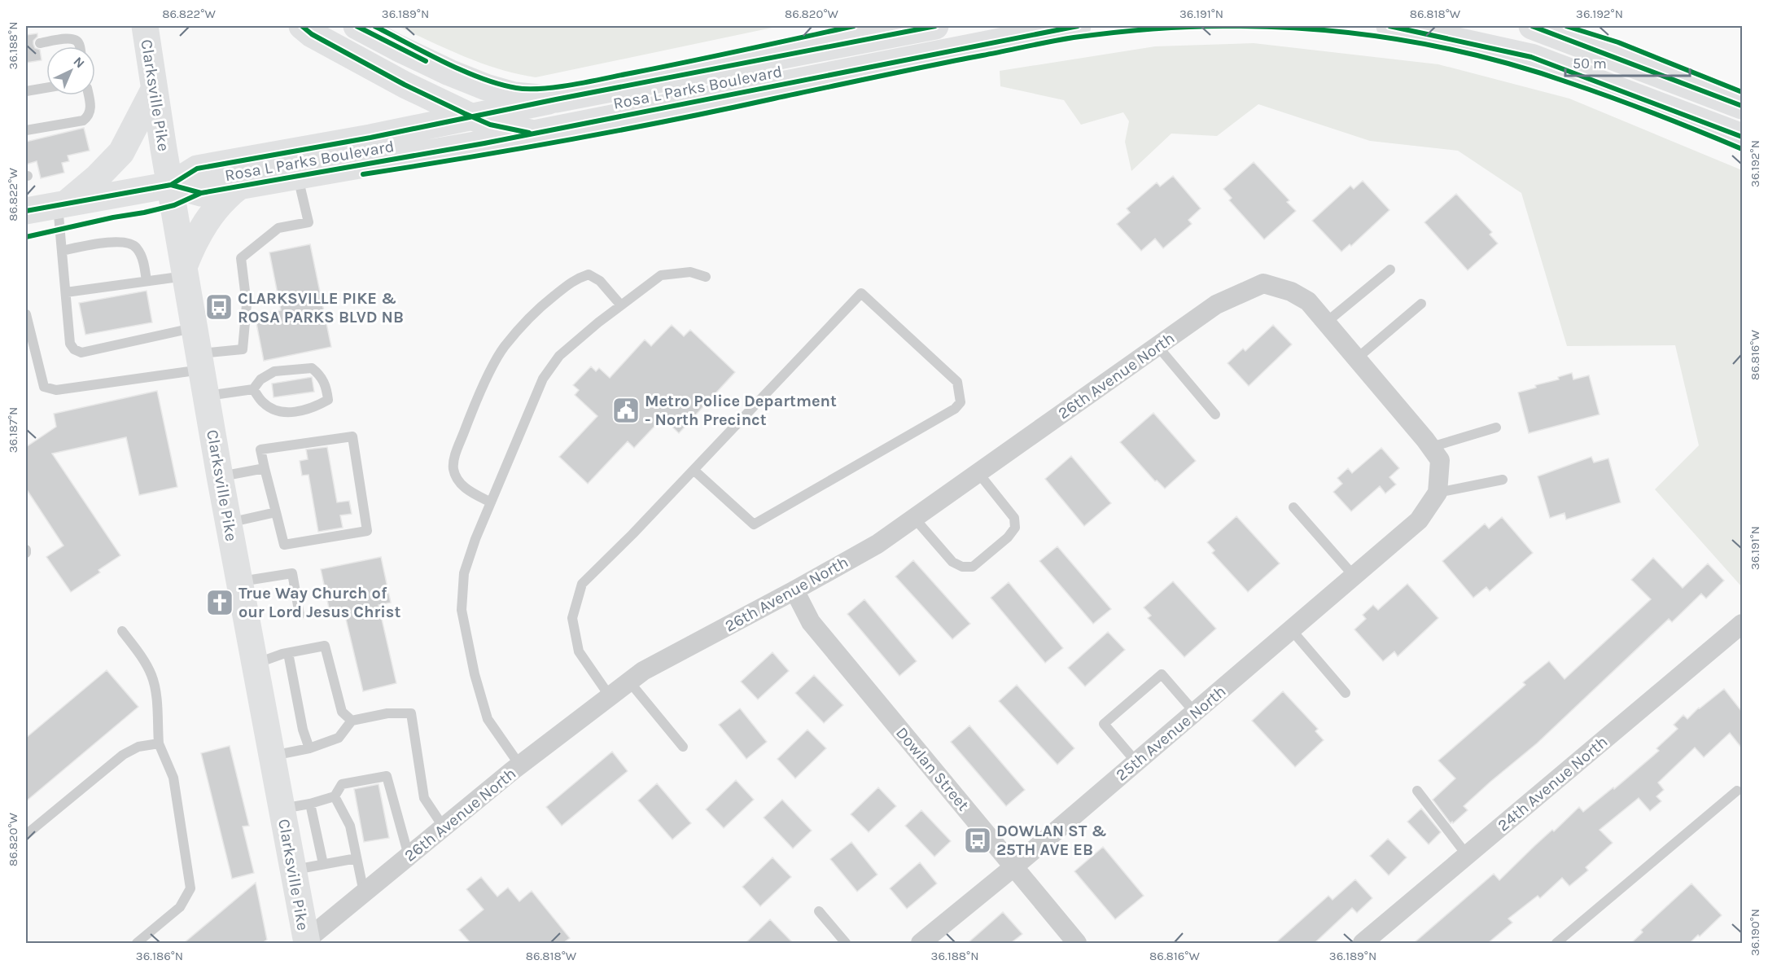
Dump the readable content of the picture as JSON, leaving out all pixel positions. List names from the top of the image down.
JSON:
{
  "streets": {
    "main road": ["Rosa L Parks Boulevard", "Clarksville Pike"],
    "street": [
      "26th Avenue North",
      "25th Avenue North",
      "Dowlan Street",
      "24th Avenue North"
    ]
  },
  "crossings": [
    ["Rosa L Parks Boulevard", "Clarksville Pike"],
    ["Clarksville Pike", "26th Avenue North"],
    ["26th Avenue North", "25th Avenue North"],
    ["26th Avenue North", "Dowlan Street"],
    ["25th Avenue North", "Dowlan Street"]
  ],
  "places": {
    "bus stop": ["CLARKSVILLE PIKE & ROSA PARKS BLVD NB", "DOWLAN ST & 25TH AVE EB"],
    "public building": ["Metro Police Department - North Precinct"],
    "church": ["True Way Church of our Lord Jesus Christ"]
  },
  "scale_bar": "50 m",
  "north": "top right",
  "coordinates": [
    "86.822°W",
    "36.189°N",
    "86.820°W",
    "36.191°N",
    "86.818°W",
    "36.192°N",
    "36.188°N",
    "86.816°W",
    "36.187°N",
    "36.190°N",
    "36.186°N"
  ]
}
